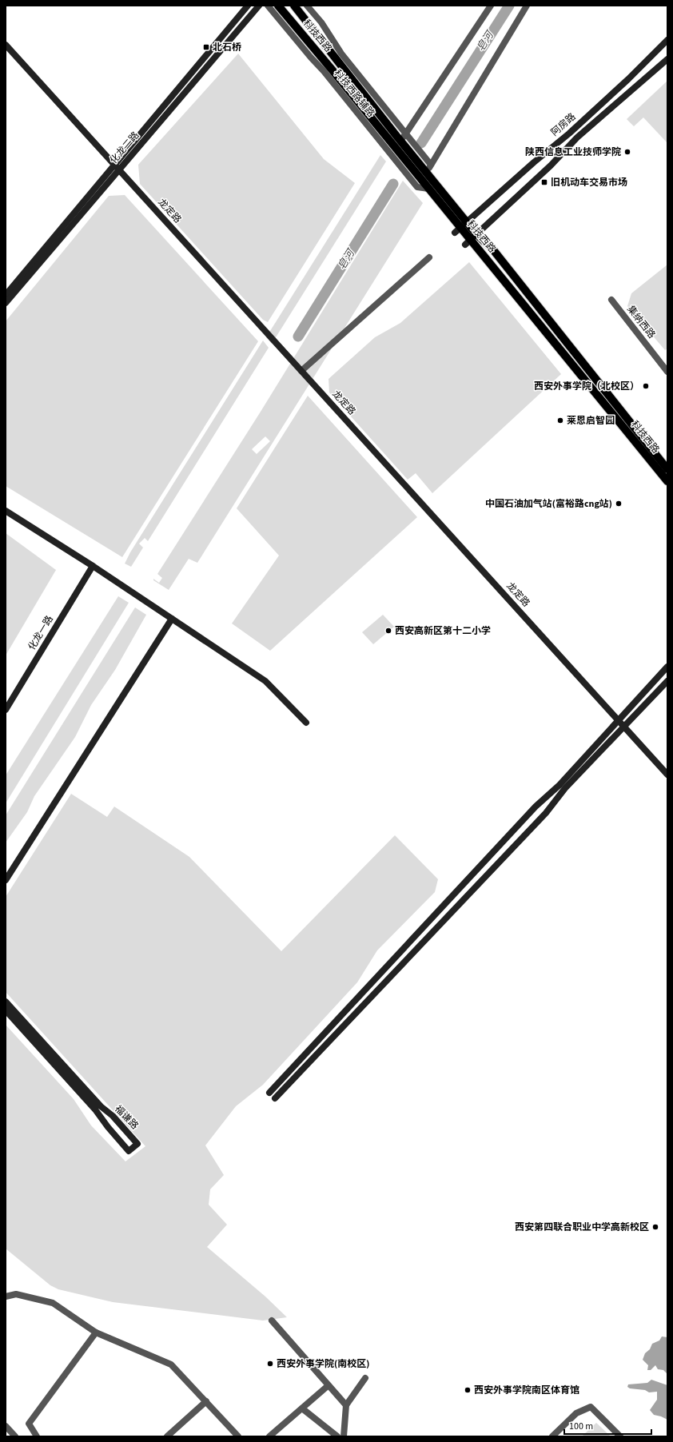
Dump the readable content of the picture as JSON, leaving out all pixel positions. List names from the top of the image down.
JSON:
{
  "streets": {
    "main road": ["科技西路"],
    "street": [
      "科技西路辅路",
      "阿房路",
      "化龙二路",
      "龙定路",
      "集纳西路",
      "化龙一路",
      "福谦路"
    ]
  },
  "crossings": [
    ["科技西路", "科技西路辅路"],
    ["科技西路", "阿房路"],
    ["化龙二路", "龙定路"]
  ],
  "water": ["皂河"],
  "places": {
    "transit": ["北石桥", "旧机动车交易市场"],
    "other": [
      "陕西信息工业技师学院",
      "西安外事学院（北校区）",
      "莱恩启智园",
      "中国石油加气站(富裕路cng站)",
      "西安高新区第十二小学",
      "西安第四联合职业中学高新校区",
      "西安外事学院(南校区)",
      "西安外事学院南区体育馆"
    ]
  },
  "scale_bar": "100 m"
}
